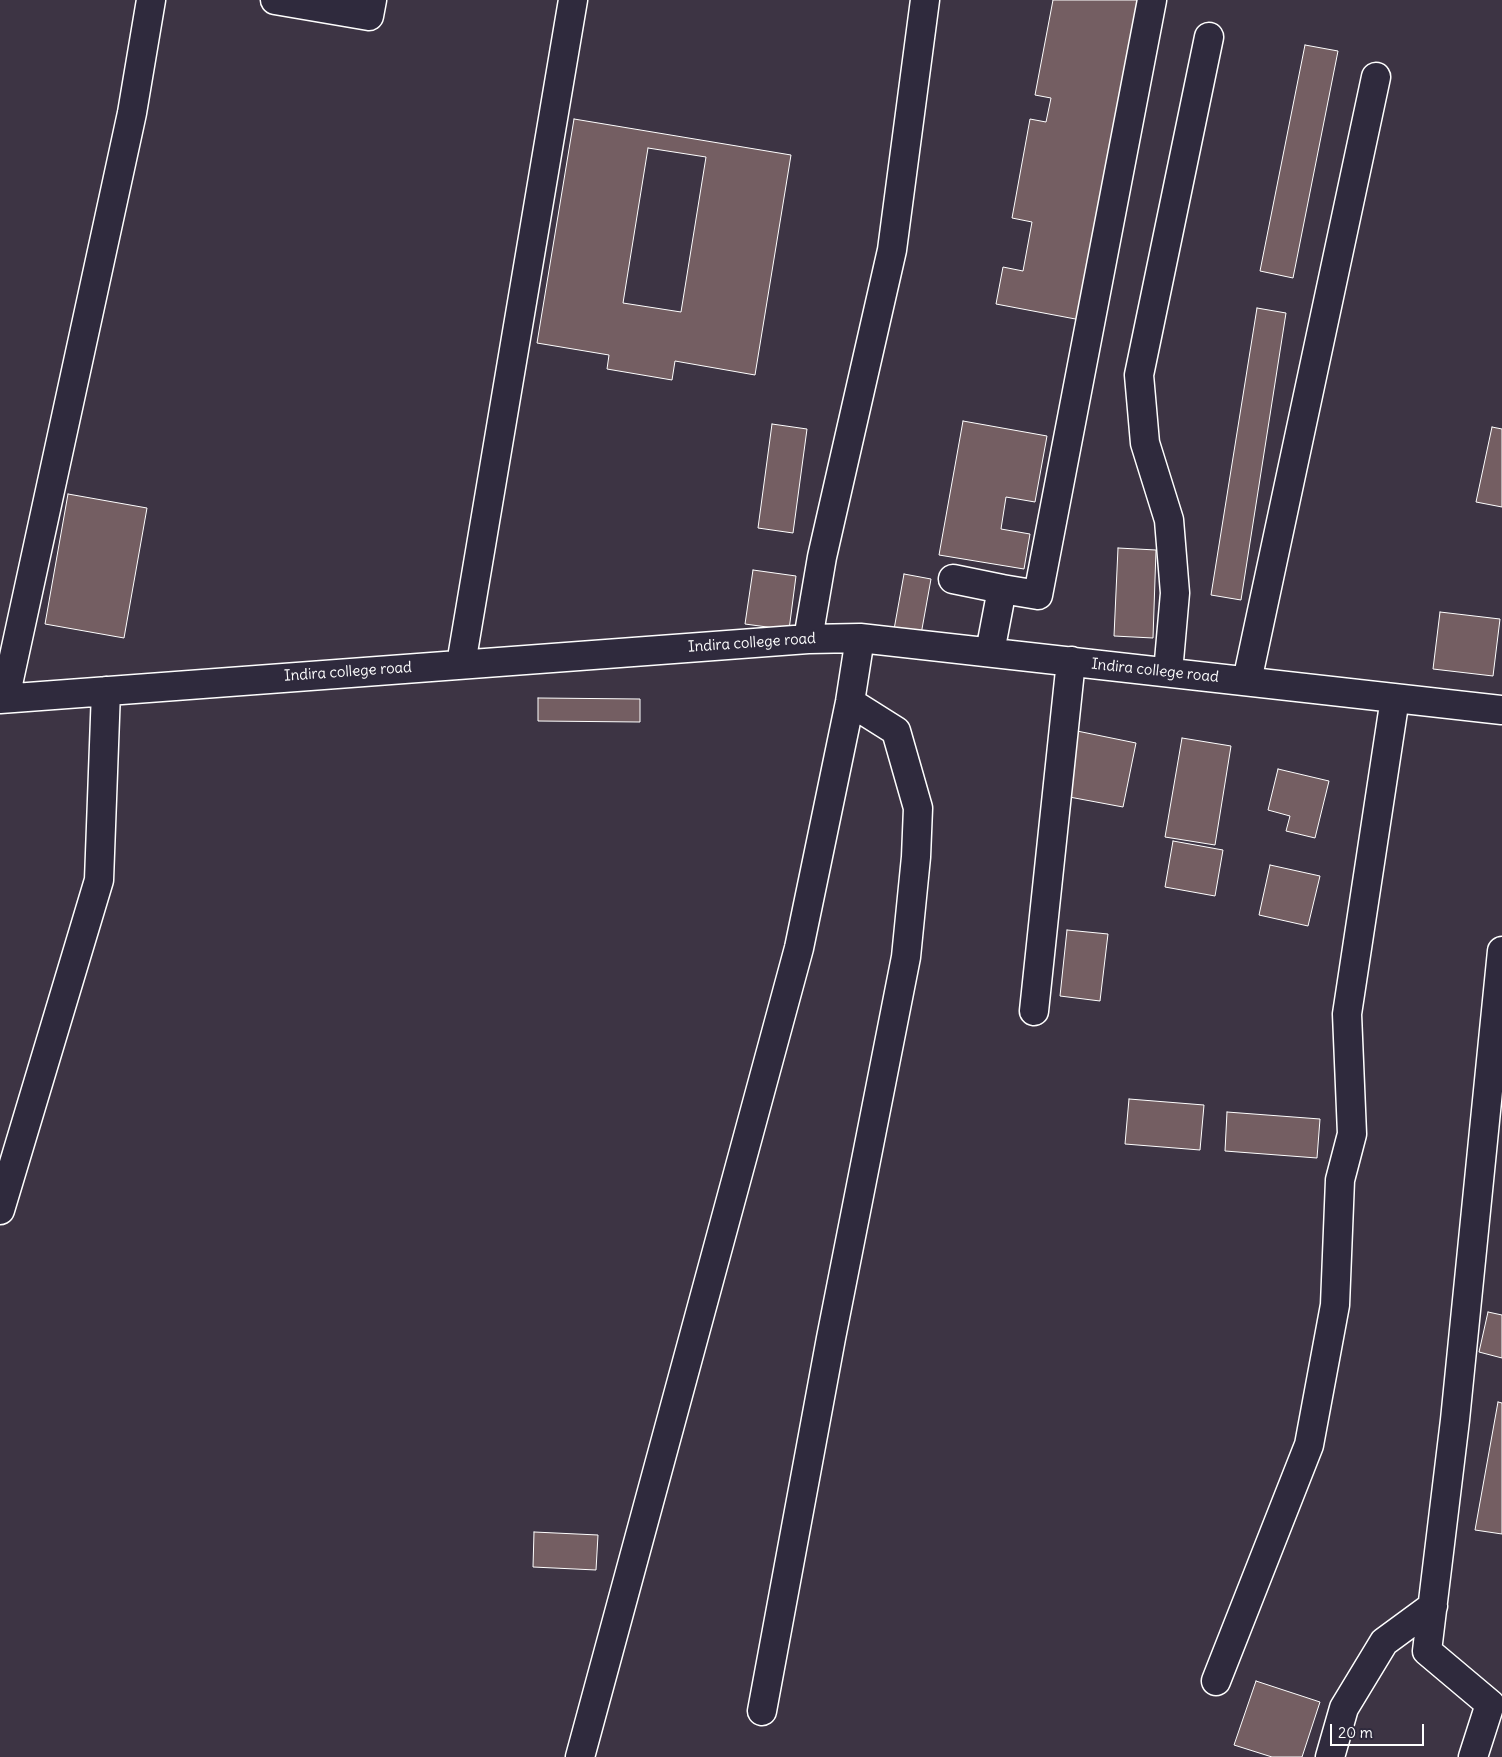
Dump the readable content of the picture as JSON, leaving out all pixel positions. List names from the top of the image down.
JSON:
{
  "streets": {
    "street": ["Indira college road"]
  },
  "scale_bar": "20 m"
}
